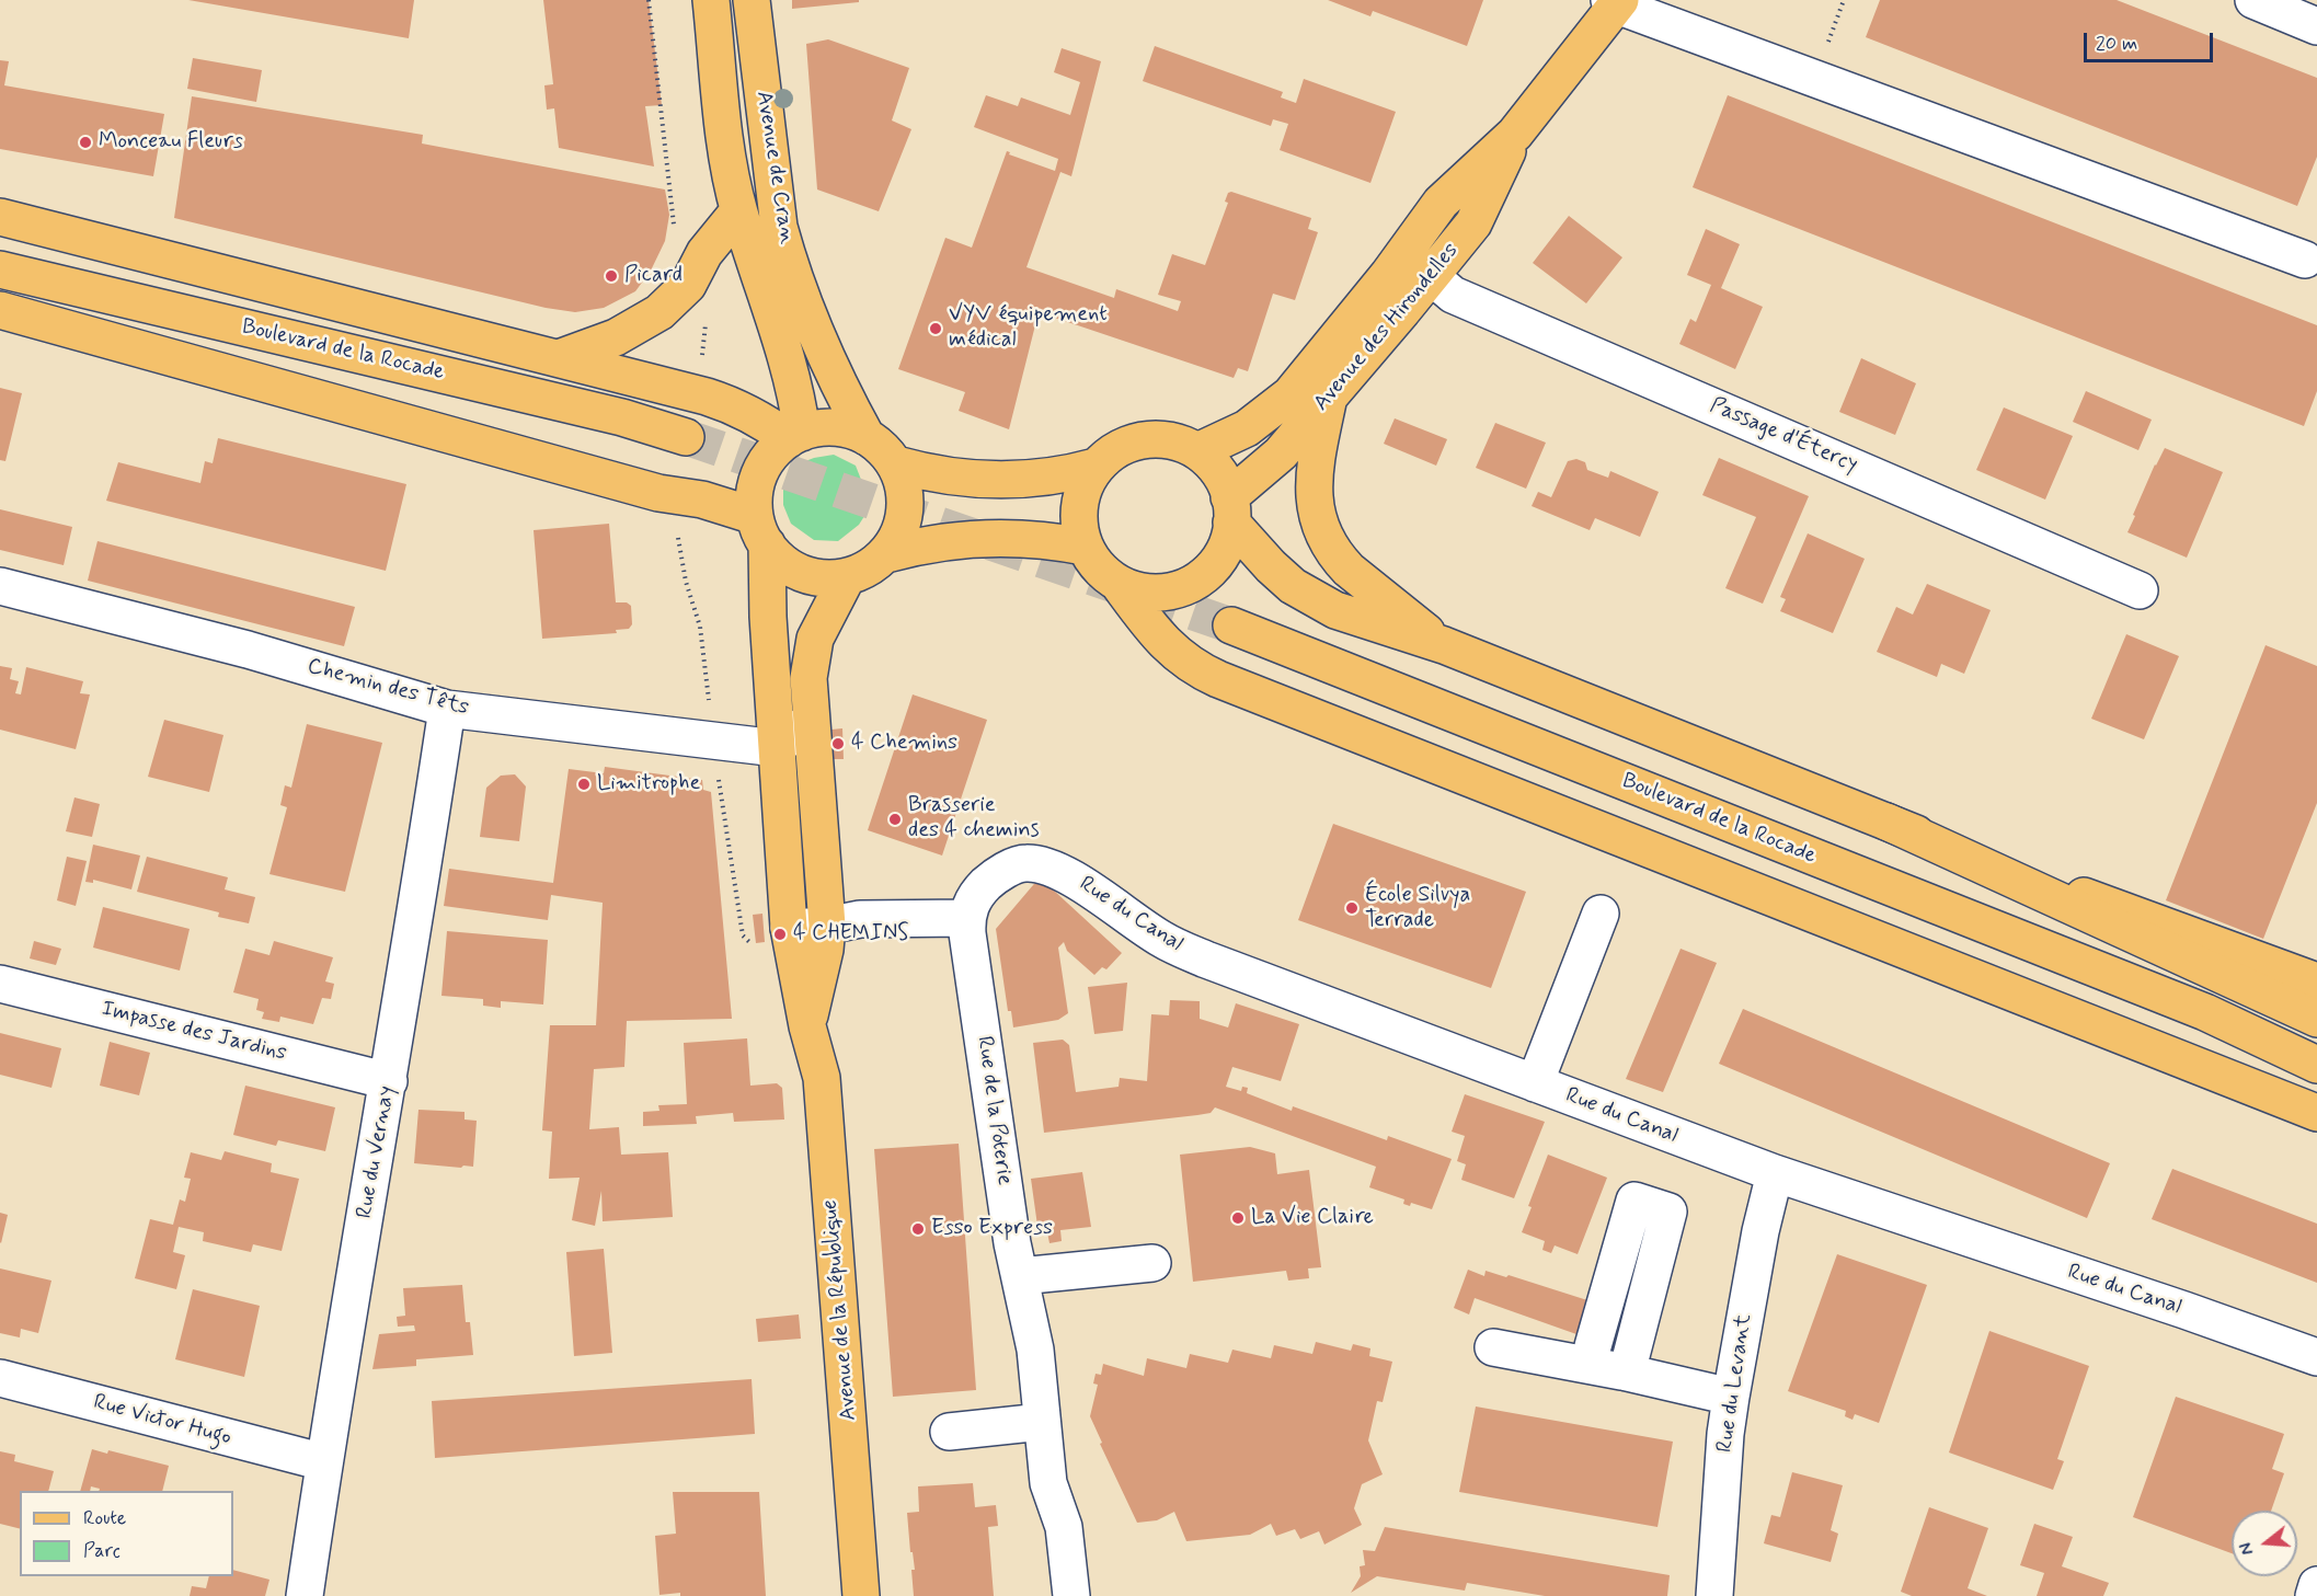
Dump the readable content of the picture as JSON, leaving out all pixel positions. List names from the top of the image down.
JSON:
{
  "streets": {
    "main road": [
      "Avenue de Cran",
      "Avenue des Hirondelles",
      "Boulevard de la Rocade",
      "Avenue de la République"
    ],
    "street": [
      "Passage d'Étercy",
      "Chemin des Têts",
      "Rue du Canal",
      "Impasse des Jardins",
      "Rue de la Poterie",
      "Rue du Vernay",
      "Rue du Levant",
      "Rue Victor Hugo"
    ]
  },
  "crossings": [
    ["Avenue des Hirondelles", "Passage d'Étercy"],
    ["Chemin des Têts", "Rue du Vernay"],
    ["Chemin des Têts", "Avenue de la République"],
    ["Rue du Canal", "Rue de la Poterie"],
    ["Rue du Canal", "Rue du Levant"],
    ["Impasse des Jardins", "Rue du Vernay"],
    ["Rue du Vernay", "Rue Victor Hugo"]
  ],
  "places": [
    "Monceau Fleurs",
    "Picard",
    "VYV équipement médical",
    "4 Chemins",
    "Limitrophe",
    "Brasserie des 4 chemins",
    "École Silvya Terrade",
    "4 CHEMINS",
    "La Vie Claire",
    "Esso Express"
  ],
  "legend": ["Route", "Parc"],
  "scale_bar": "20 m",
  "north": "left"
}
